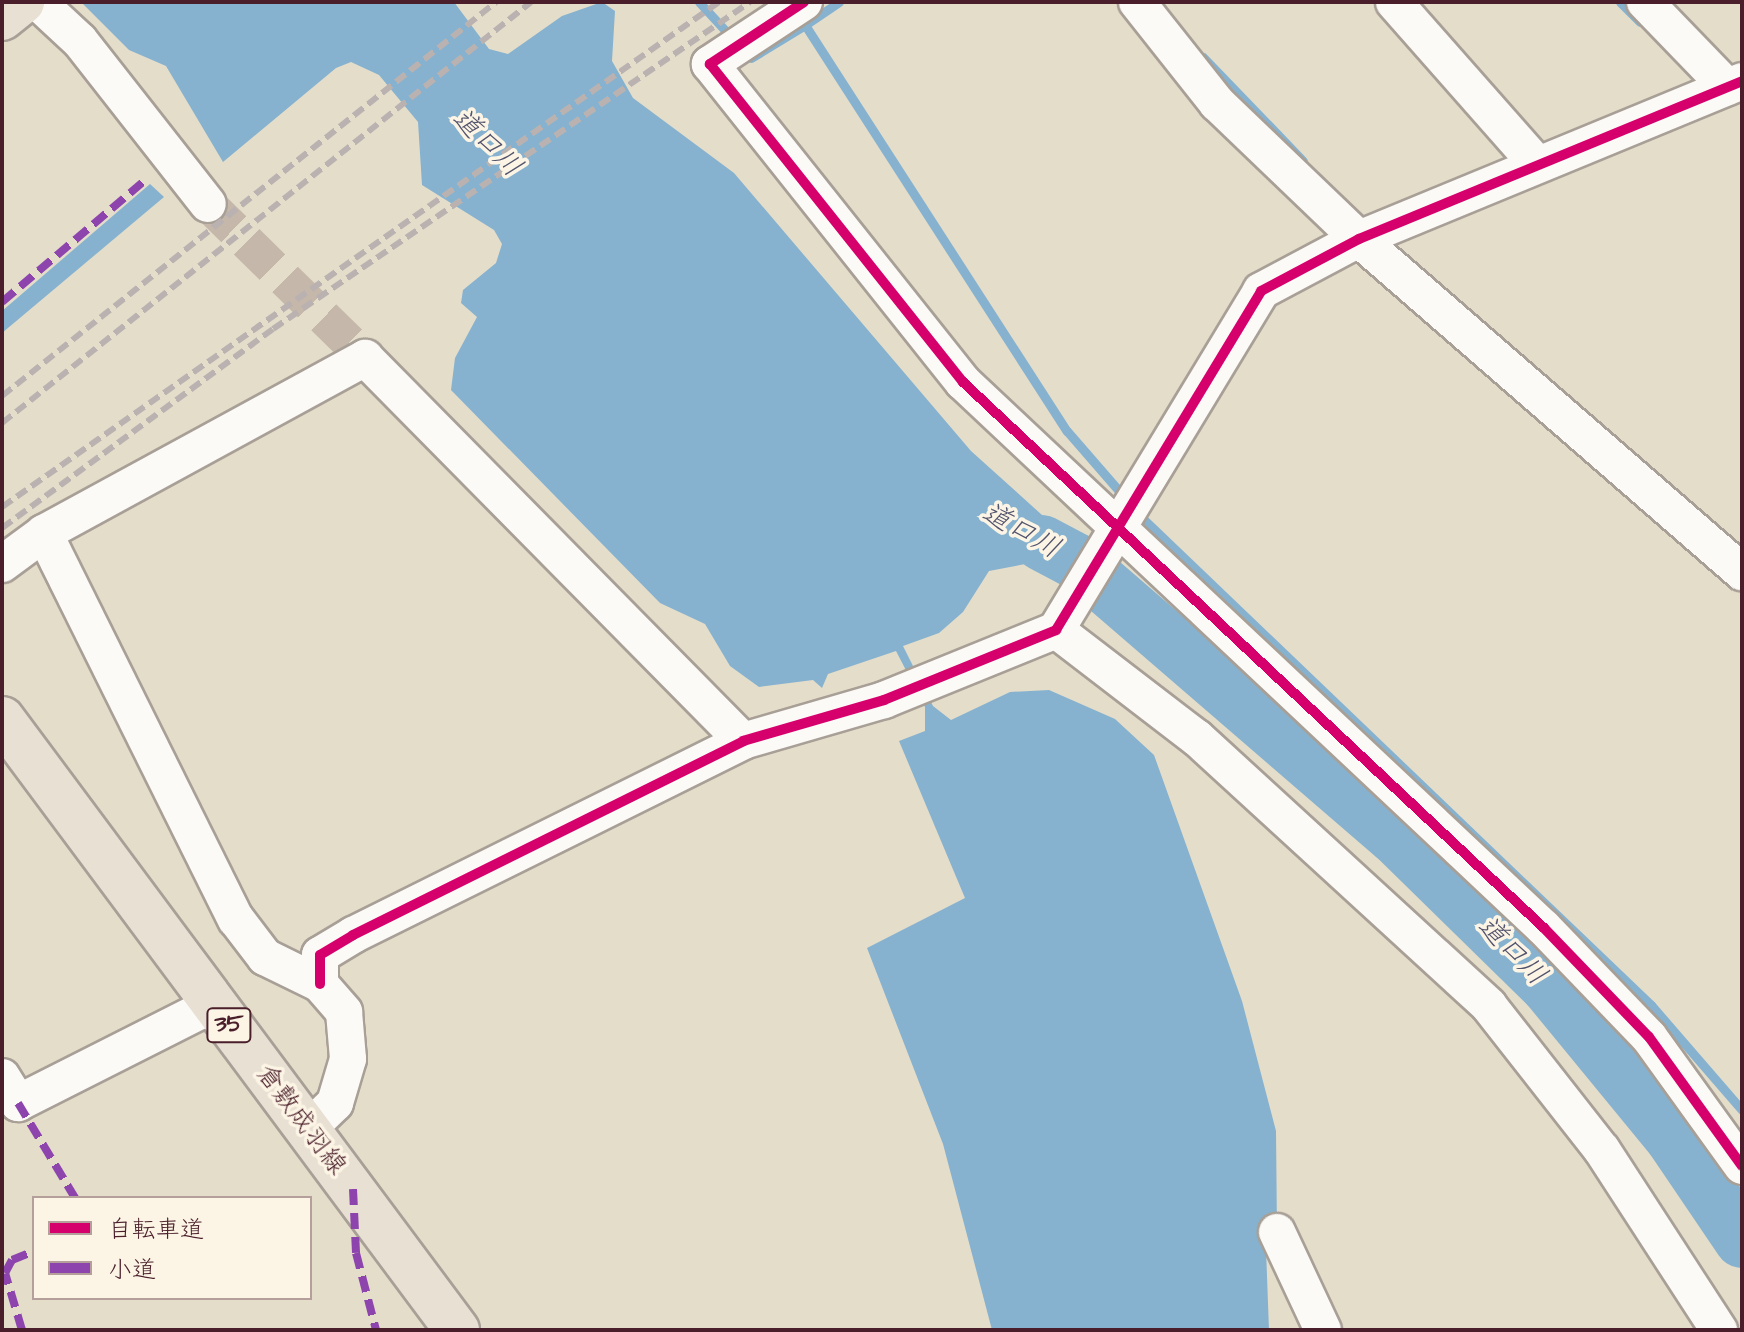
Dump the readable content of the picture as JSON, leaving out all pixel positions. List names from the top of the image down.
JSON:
{
  "streets": {
    "main road": ["35", "倉敷成羽線"]
  },
  "water": ["道口川"],
  "legend": ["自転車道", "小道"]
}
